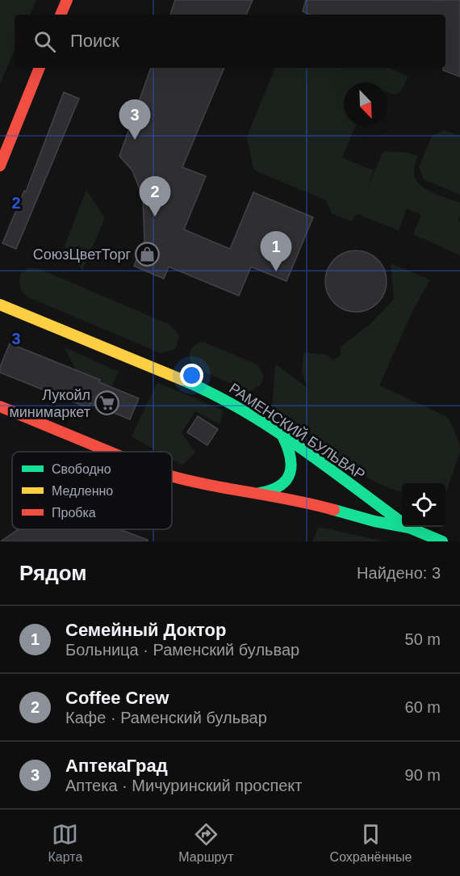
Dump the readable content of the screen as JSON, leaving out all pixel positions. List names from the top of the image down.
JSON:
{
  "streets": {
    "street": ["РАМЕНСКИЙ БУЛЬВАР"]
  },
  "places": {
    "shop": ["СоюзЦветТорг"],
    "supermarket": ["Лукойл минимаркет"]
  },
  "legend": ["Свободно", "Медленно", "Пробка"],
  "north": "bottom right",
  "page": {
    "search": "Поиск",
    "pins": ["3", "2", "1"],
    "heading": ["Рядом", "Найдено: 3"],
    "list": [
      {
        "mark": "1",
        "name": "Семейный Доктор",
        "note": "Больница · Раменский бульвар",
        "value": "50 m"
      },
      {
        "mark": "2",
        "name": "Coffee Crew",
        "note": "Кафе · Раменский бульвар",
        "value": "60 m"
      },
      {
        "mark": "3",
        "name": "АптекаГрад",
        "note": "Аптека · Мичуринский проспект",
        "value": "90 m"
      }
    ],
    "nav": ["Карта", "Маршрут", "Сохранённые"]
  },
  "grid": {
    "rows": ["2", "3"]
  }
}
